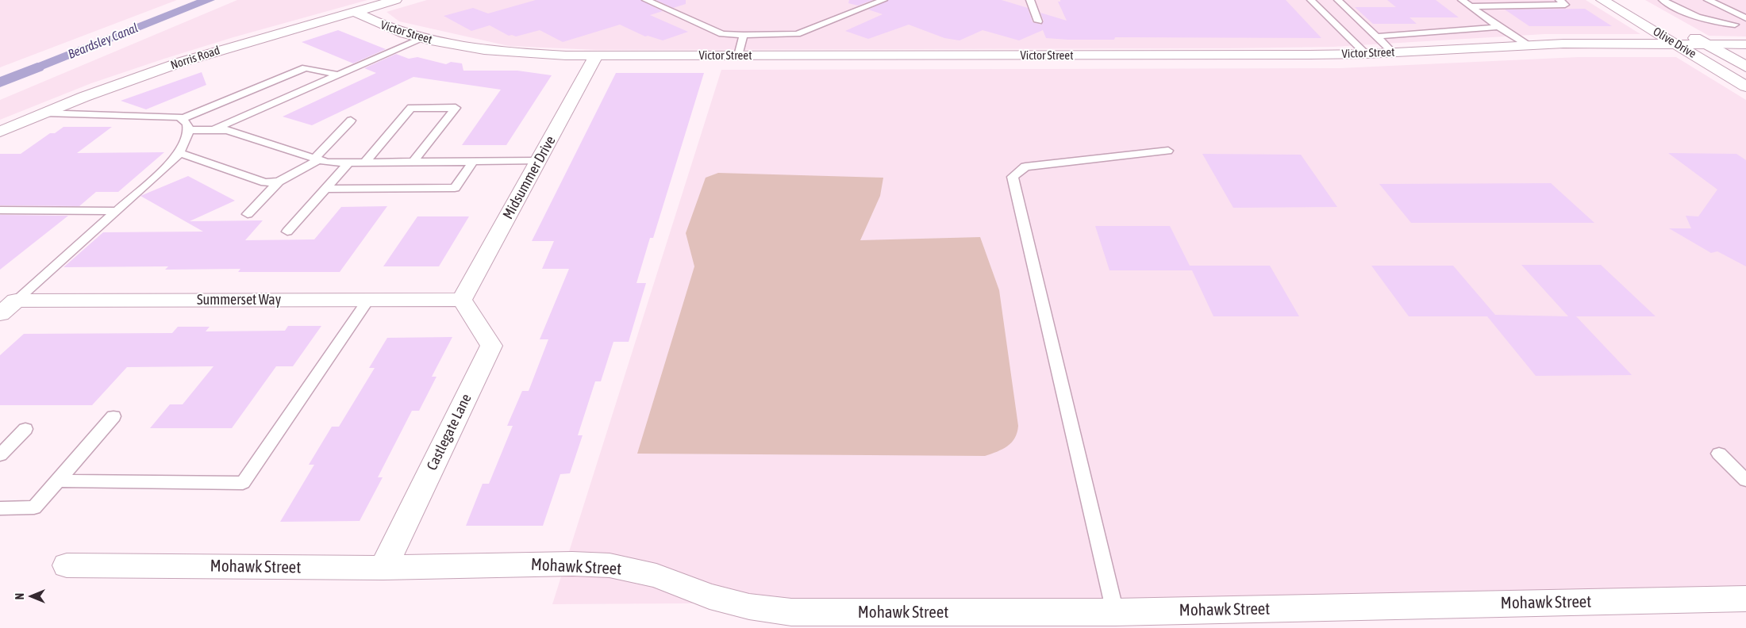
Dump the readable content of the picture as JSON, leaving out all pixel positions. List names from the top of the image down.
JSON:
{
  "streets": {
    "street": [
      "Victor Street",
      "Olive Drive",
      "Norris Road",
      "Midsummer Drive",
      "Summerset Way",
      "Castlegate Lane",
      "Mohawk Street"
    ]
  },
  "crossings": [
    ["Victor Street", "Olive Drive"],
    ["Victor Street", "Norris Road"],
    ["Victor Street", "Midsummer Drive"],
    ["Midsummer Drive", "Summerset Way"],
    ["Midsummer Drive", "Castlegate Lane"],
    ["Summerset Way", "Castlegate Lane"],
    ["Castlegate Lane", "Mohawk Street"]
  ],
  "water": ["Beardsley Canal"],
  "north": "left"
}
